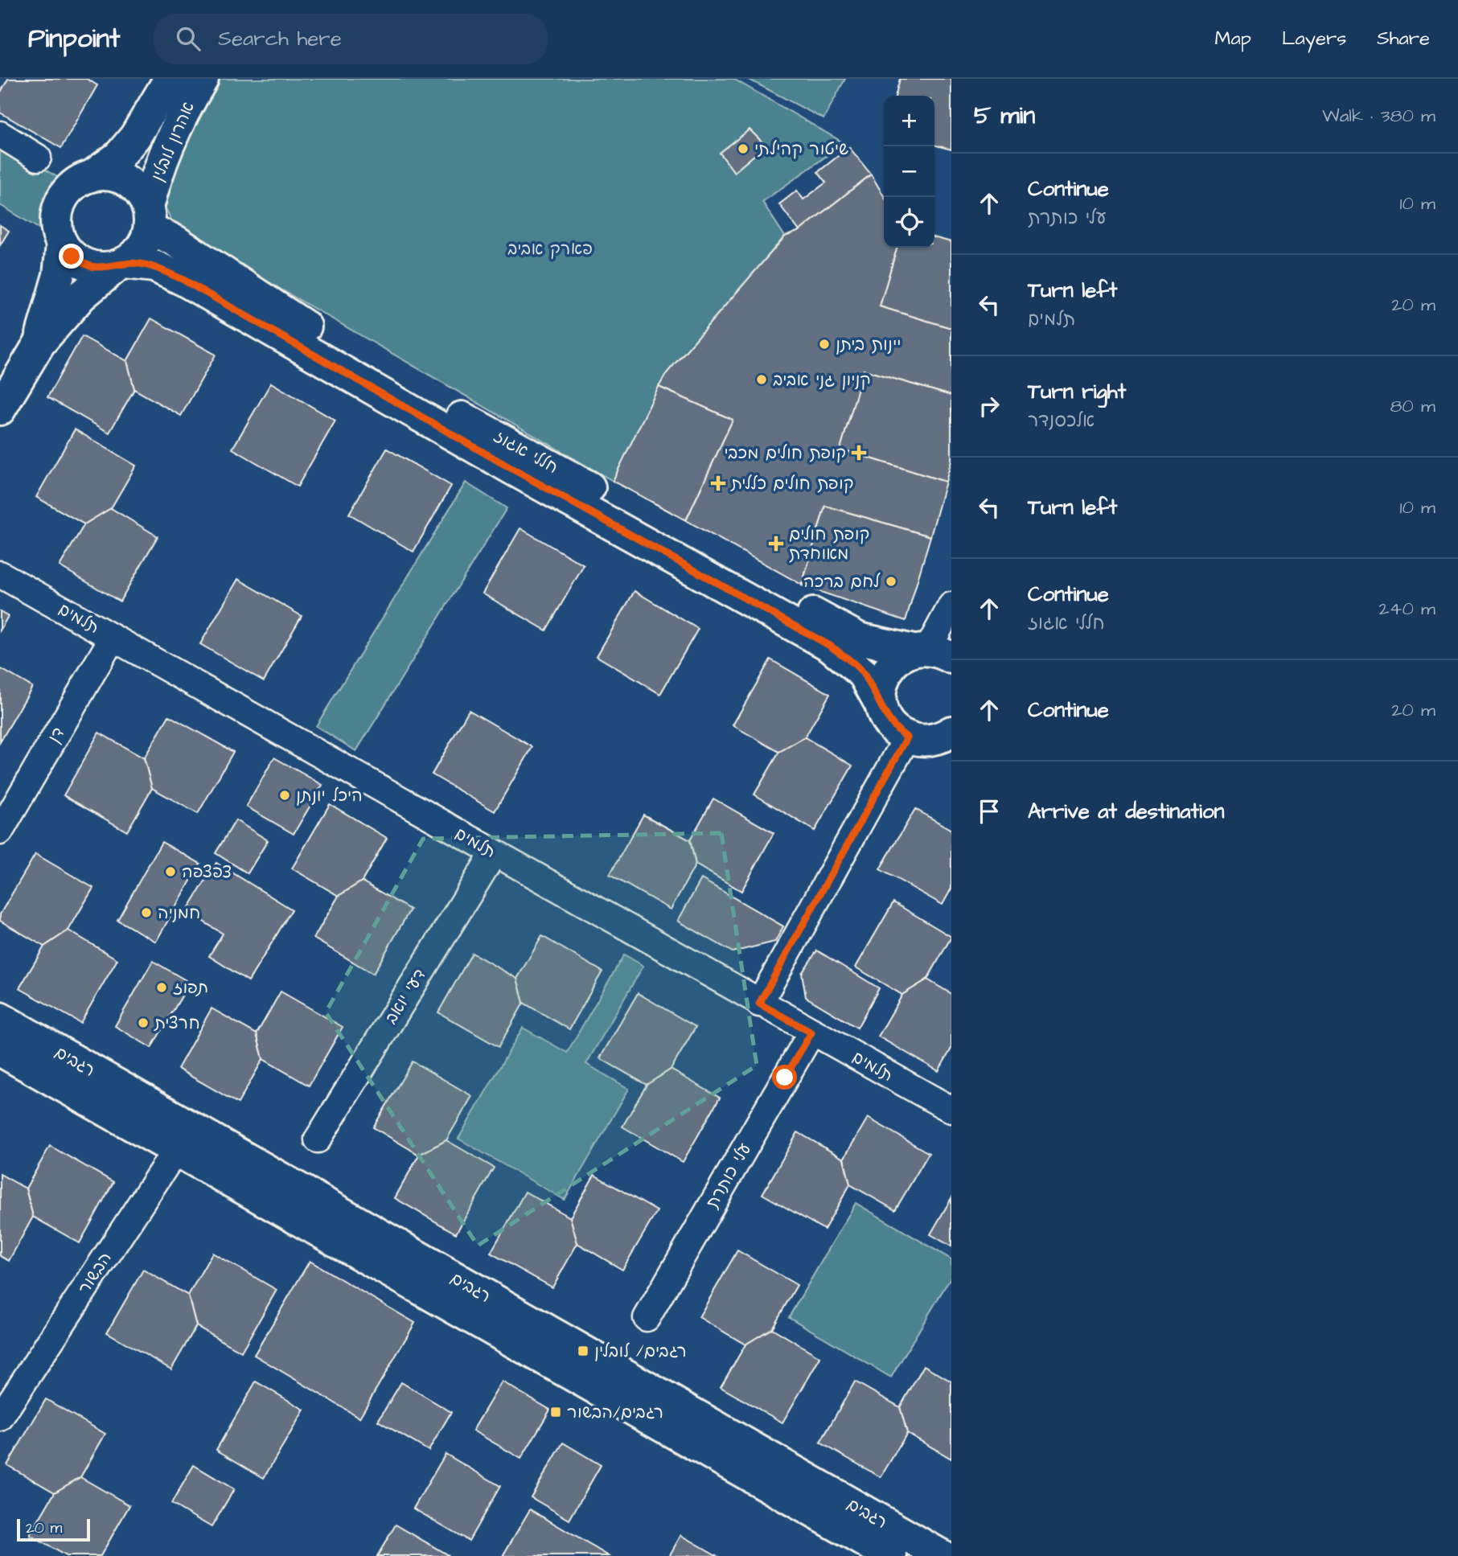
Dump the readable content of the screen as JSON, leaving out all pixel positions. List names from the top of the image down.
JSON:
{
  "streets": {
    "street": [
      "אהרון לובלין",
      "חללי אגוז",
      "תלמים",
      "דן",
      "דעי יואב",
      "רגבים",
      "עלי כותרת",
      "הבשור"
    ]
  },
  "crossings": [
    ["אהרון לובלין", "חללי אגוז"],
    ["תלמים", "דן"],
    ["תלמים", "דעי יואב"],
    ["תלמים", "עלי כותרת"],
    ["רגבים", "הבשור"]
  ],
  "parks": ["פארק אביב"],
  "places": {
    "other": [
      "שיטור קהילתי",
      "יינות ביתן",
      "קניון גני אביב",
      "לחם ברכה",
      "היכל יונתן",
      "צפצפה",
      "חמניה",
      "תפוז",
      "חרצית"
    ],
    "health": ["קופת חולים מכבי", "קופת חולים כללית", "קופת חולים מאוחדת"],
    "transit": ["רגבים/ לובלין", "רגבים/הבשור"]
  },
  "scale_bar": "20 m",
  "page": {
    "header": "Pinpoint",
    "search": "Search here",
    "nav": ["Map", "Layers", "Share"],
    "heading": ["5 min", "Walk · 380 m"],
    "map_buttons": ["+", "−"],
    "list": [
      ["Continue", "עלי כותרת", "10 m"],
      ["Turn left", "תלמים", "20 m"],
      ["Turn right", "אלכסנדר", "80 m"],
      ["Turn left", "10 m"],
      ["Continue", "חללי אגוז", "240 m"],
      ["Continue", "20 m"],
      "Arrive at destination"
    ],
    "scale": "20 m"
  }
}
